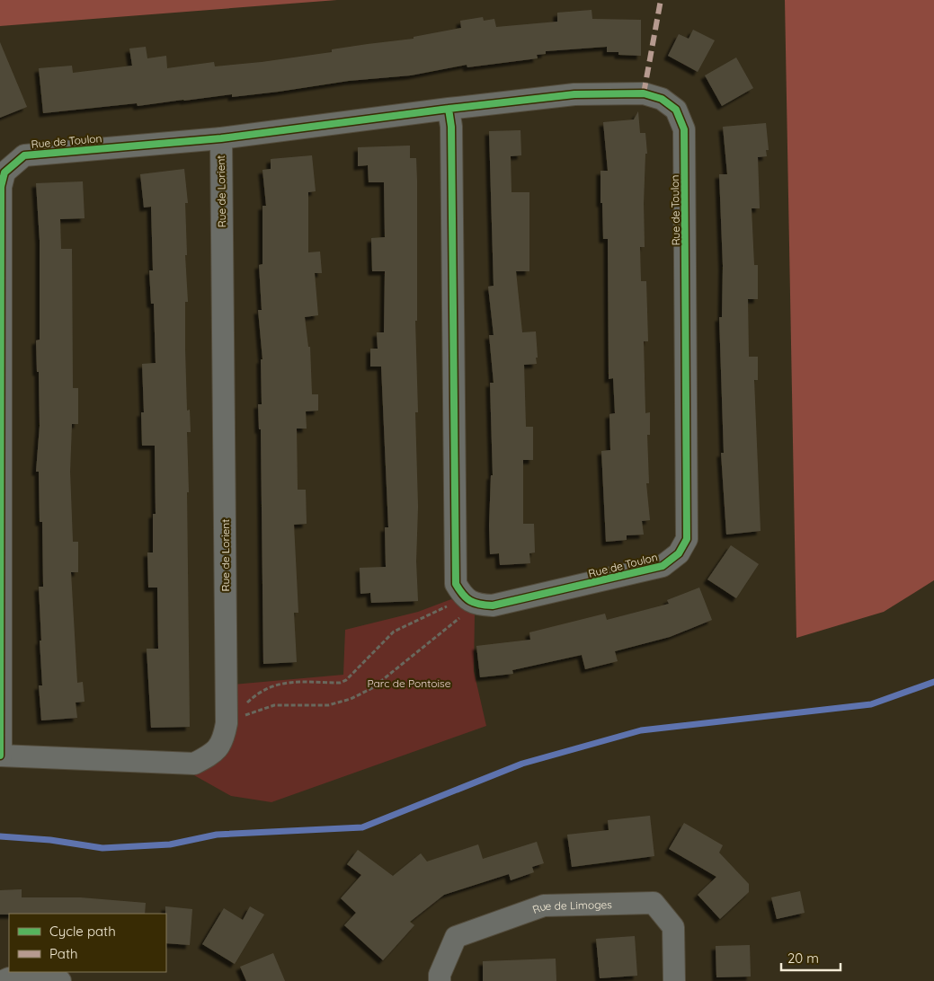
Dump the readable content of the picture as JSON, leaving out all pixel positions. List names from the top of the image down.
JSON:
{
  "streets": {
    "street": ["Rue de Toulon", "Rue de Lorient", "Rue de Limoges"]
  },
  "crossings": [
    ["Rue de Toulon", "Rue de Lorient"]
  ],
  "parks": ["Parc de Pontoise"],
  "legend": ["Cycle path", "Path"],
  "scale_bar": "20 m"
}
